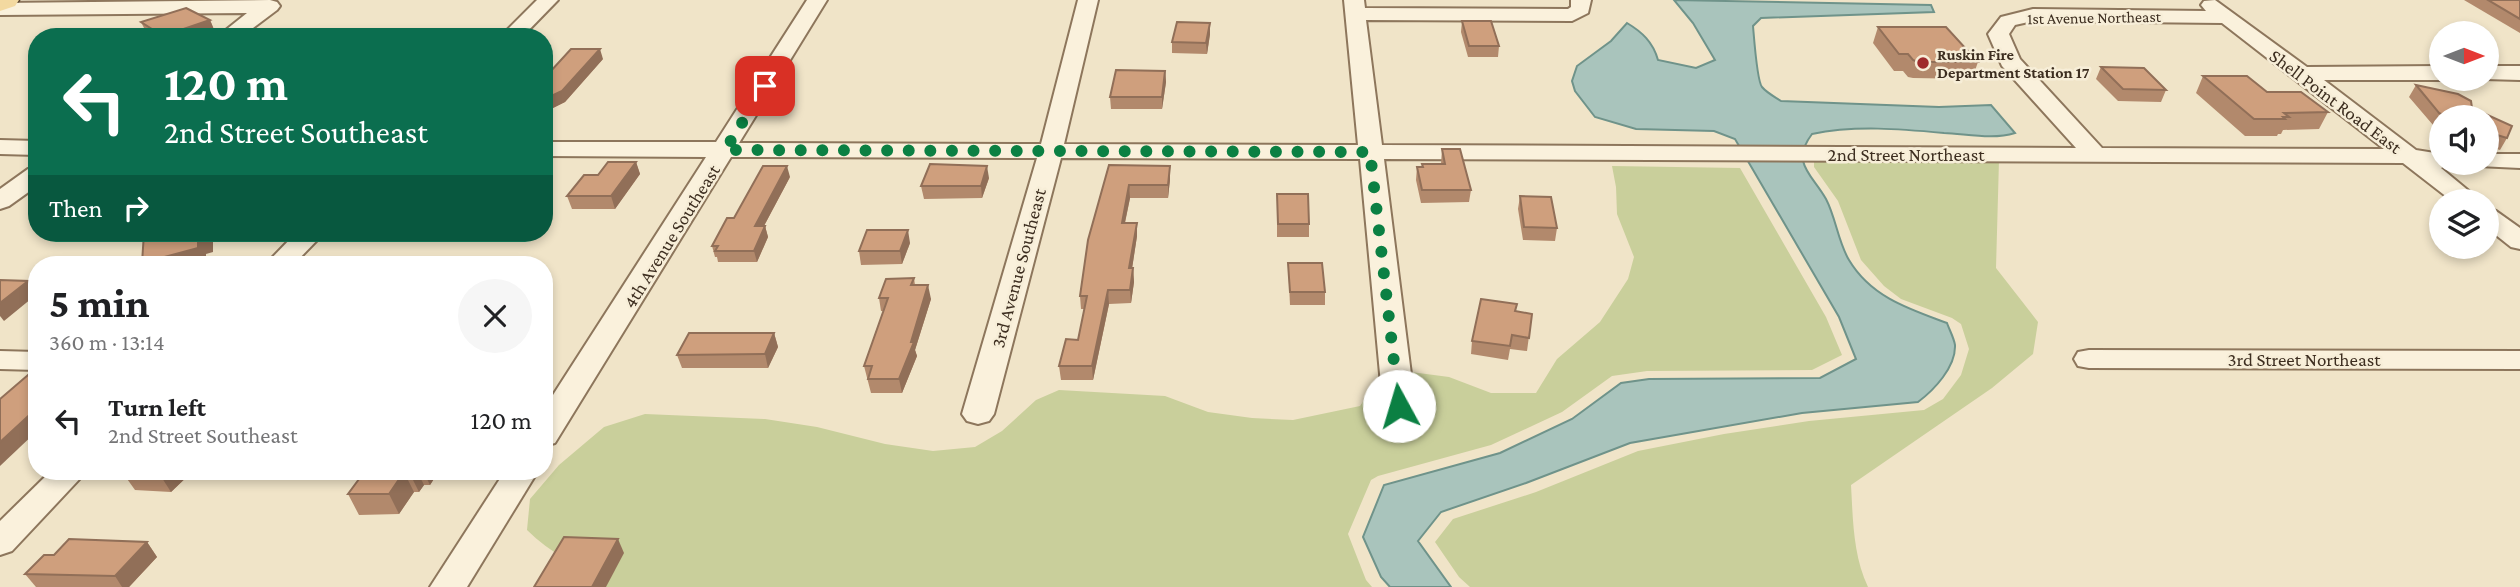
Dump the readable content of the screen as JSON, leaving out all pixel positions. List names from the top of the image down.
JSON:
{
  "streets": {
    "street": [
      "1st Avenue Northeast",
      "Shell Point Road East",
      "2nd Street Northeast",
      "4th Avenue Southeast",
      "3rd Avenue Southeast",
      "3rd Street Northeast"
    ]
  },
  "crossings": [
    ["1st Avenue Northeast", "Shell Point Road East"],
    ["1st Avenue Northeast", "2nd Street Northeast"],
    ["Shell Point Road East", "2nd Street Northeast"],
    ["2nd Street Northeast", "4th Avenue Southeast"],
    ["2nd Street Northeast", "3rd Avenue Southeast"]
  ],
  "places": ["Ruskin Fire Department Station 17"],
  "north": "right",
  "page": {
    "turn": ["120 m", "2nd Street Southeast"],
    "then": "Then",
    "heading": ["5 min", "360 m · 13:14"],
    "list": [
      {
        "name": "Turn left",
        "note": "2nd Street Southeast",
        "value": "120 m"
      }
    ]
  }
}
